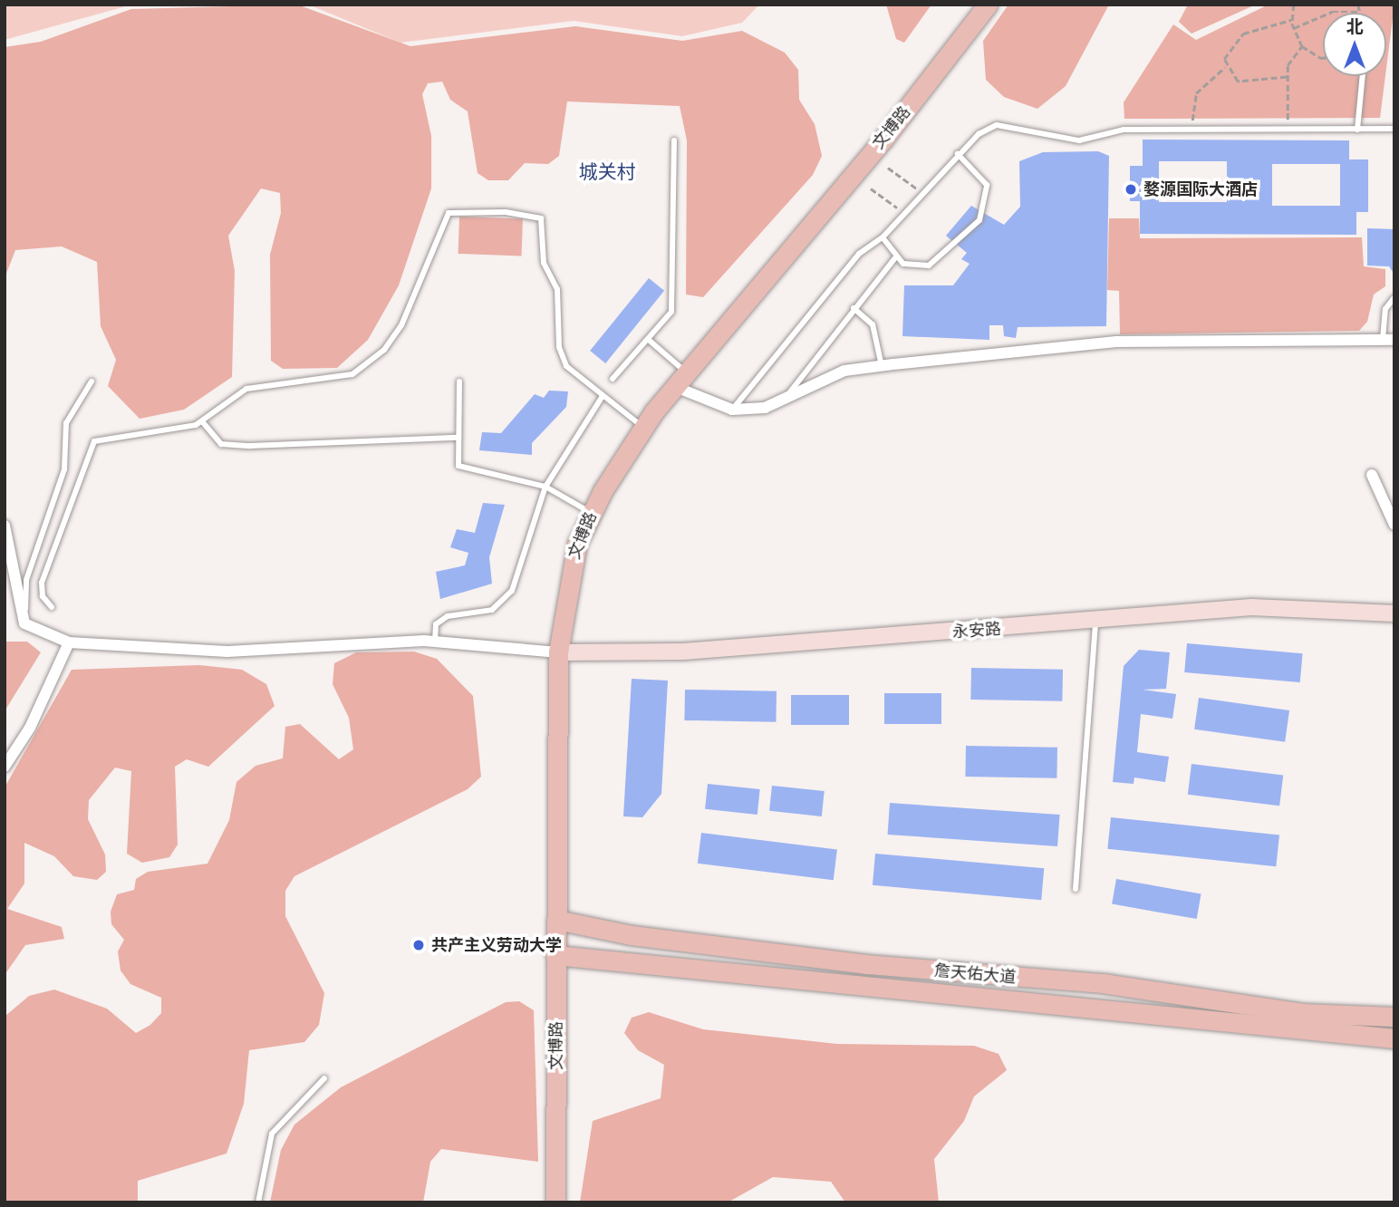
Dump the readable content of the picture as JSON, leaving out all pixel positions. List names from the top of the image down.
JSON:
{
  "streets": {
    "main road": ["文博路", "詹天佑大道"],
    "street": ["永安路"]
  },
  "crossings": [
    ["文博路", "永安路"],
    ["文博路", "詹天佑大道"]
  ],
  "districts": ["城关村"],
  "places": ["婺源国际大酒店", "共产主义劳动大学"],
  "north": "top"
}
